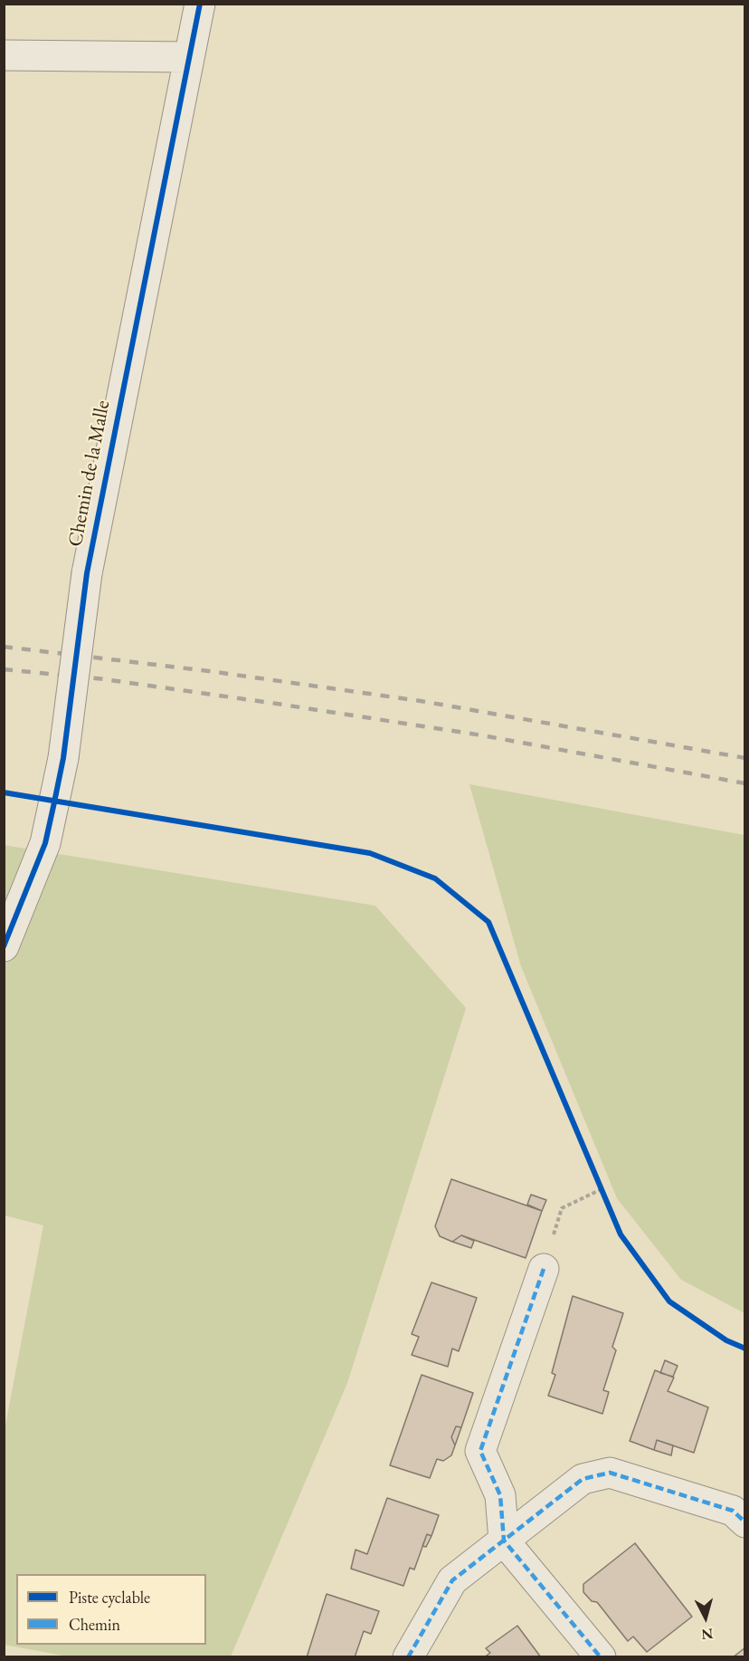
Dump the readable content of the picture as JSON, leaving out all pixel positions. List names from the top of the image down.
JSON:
{
  "streets": {
    "street": ["Chemin de la Malle"]
  },
  "legend": ["Piste cyclable", "Chemin"],
  "north": "bottom"
}
